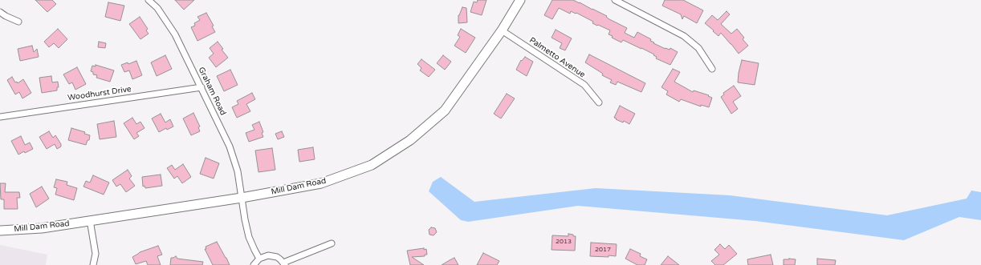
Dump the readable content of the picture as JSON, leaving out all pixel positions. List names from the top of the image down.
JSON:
{
  "streets": {
    "street": [
      "Palmetto Avenue",
      "Graham Road",
      "Woodhurst Drive",
      "Mill Dam Road"
    ]
  },
  "crossings": [
    ["Palmetto Avenue", "Mill Dam Road"],
    ["Graham Road", "Woodhurst Drive"],
    ["Graham Road", "Mill Dam Road"]
  ],
  "house_numbers": ["2013", "2017"]
}
